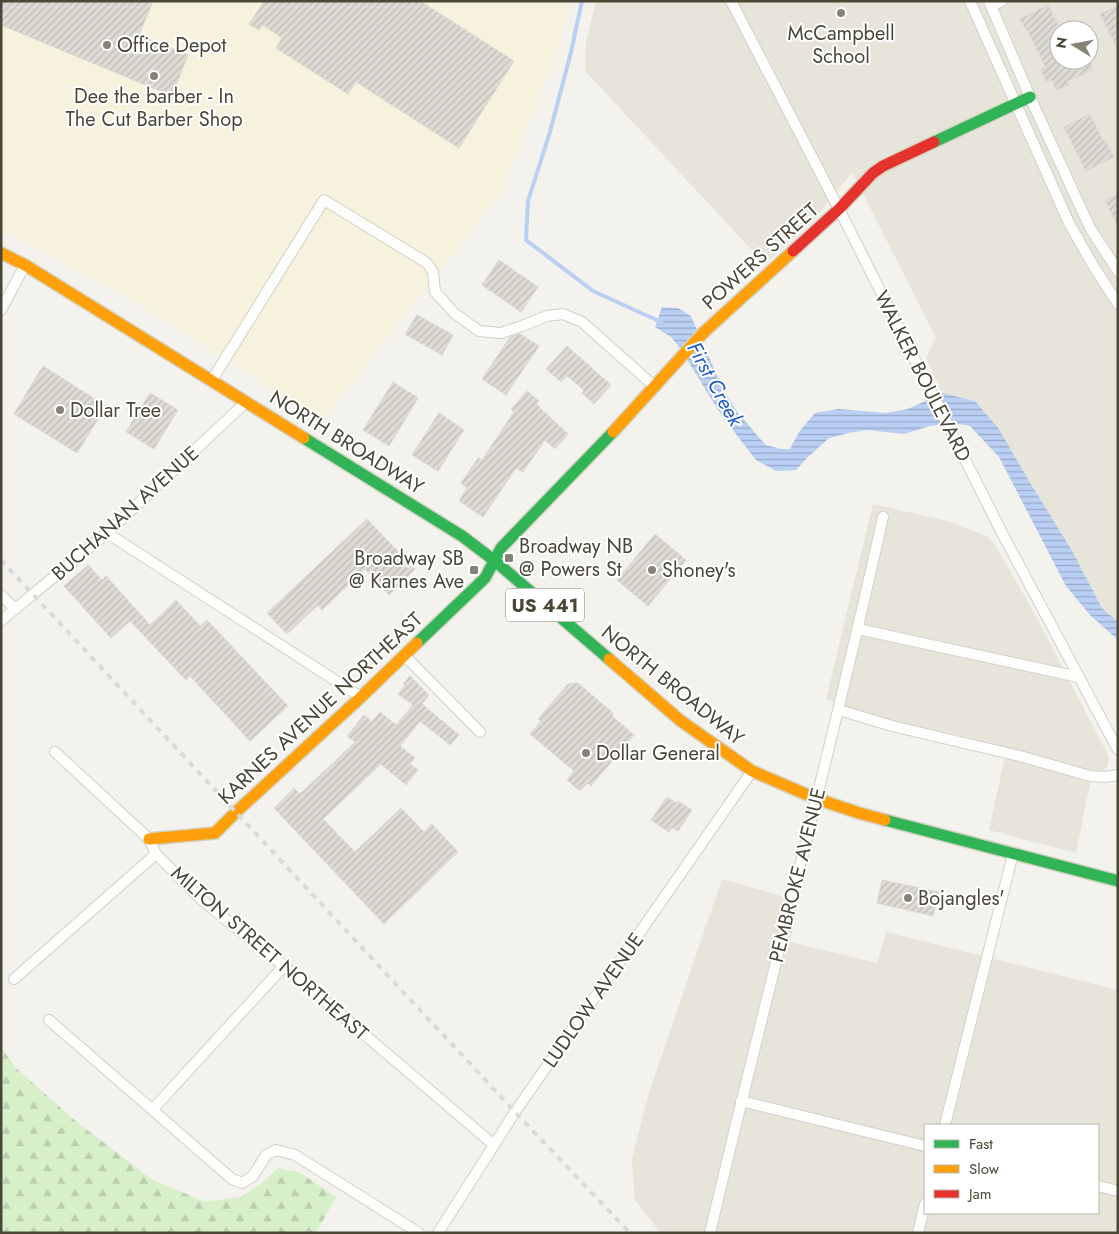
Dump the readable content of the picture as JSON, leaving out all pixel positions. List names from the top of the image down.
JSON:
{
  "streets": {
    "main road": [
      "POWERS STREET",
      "NORTH BROADWAY",
      "US 441",
      "KARNES AVENUE NORTHEAST"
    ],
    "street": [
      "WALKER BOULEVARD",
      "BUCHANAN AVENUE",
      "PEMBROKE AVENUE",
      "MILTON STREET NORTHEAST",
      "LUDLOW AVENUE"
    ]
  },
  "crossings": [
    ["POWERS STREET", "WALKER BOULEVARD"],
    ["POWERS STREET", "NORTH BROADWAY"],
    ["POWERS STREET", "KARNES AVENUE NORTHEAST"],
    ["NORTH BROADWAY", "BUCHANAN AVENUE"],
    ["NORTH BROADWAY", "KARNES AVENUE NORTHEAST"],
    ["NORTH BROADWAY", "PEMBROKE AVENUE"],
    ["NORTH BROADWAY", "LUDLOW AVENUE"],
    ["KARNES AVENUE NORTHEAST", "MILTON STREET NORTHEAST"],
    ["MILTON STREET NORTHEAST", "LUDLOW AVENUE"]
  ],
  "water": ["First Creek"],
  "places": {
    "other": [
      "McCampbell School",
      "Office Depot",
      "Dee the barber - In The Cut Barber Shop",
      "Dollar Tree",
      "Shoney's",
      "Dollar General",
      "Bojangles'"
    ],
    "transit": ["Broadway NB @ Powers St", "Broadway SB @ Karnes Ave"]
  },
  "legend": ["Fast", "Slow", "Jam"],
  "north": "left"
}
